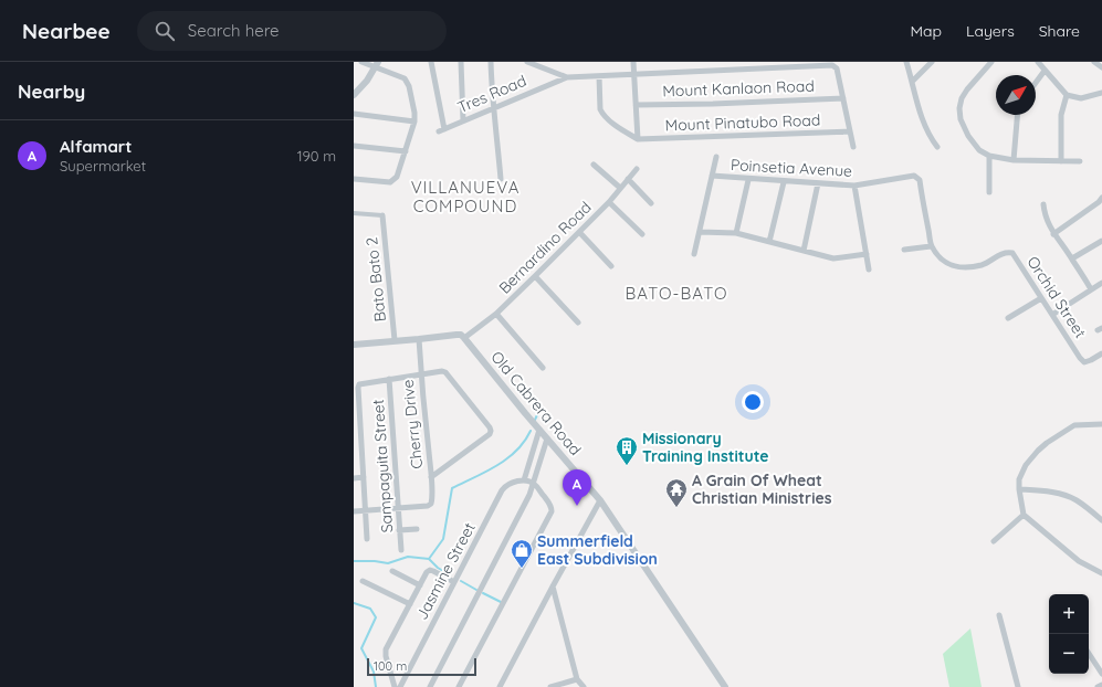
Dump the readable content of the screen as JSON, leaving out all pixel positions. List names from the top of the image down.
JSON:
{
  "streets": {
    "street": [
      "Mount Kanlaon Road",
      "Tres Road",
      "Mount Pinatubo Road",
      "Poinsetia Avenue",
      "Bernardino Road",
      "Bato Bato 2",
      "Orchid Street",
      "Old Cabrera Road",
      "Cherry Drive",
      "Sampaguita Street",
      "Jasmine Street"
    ]
  },
  "crossings": [
    ["Mount Kanlaon Road", "Tres Road"],
    ["Poinsetia Avenue", "Orchid Street"],
    ["Bernardino Road", "Old Cabrera Road"],
    ["Cherry Drive", "Sampaguita Street"]
  ],
  "districts": ["VILLANUEVA COMPOUND", "BATO-BATO"],
  "places": {
    "building": ["Missionary Training Institute"],
    "temple": ["A Grain Of Wheat Christian Ministries"],
    "shop": ["Summerfield East Subdivision"]
  },
  "scale_bar": "100 m",
  "north": "top right",
  "page": {
    "header": "Nearbee",
    "search": "Search here",
    "nav": ["Map", "Layers", "Share"],
    "heading": "Nearby",
    "list": [
      {
        "mark": "A",
        "name": "Alfamart",
        "note": "Supermarket",
        "value": "190 m"
      }
    ],
    "pins": "A",
    "map_buttons": ["+", "−"],
    "scale": "100 m"
  }
}
